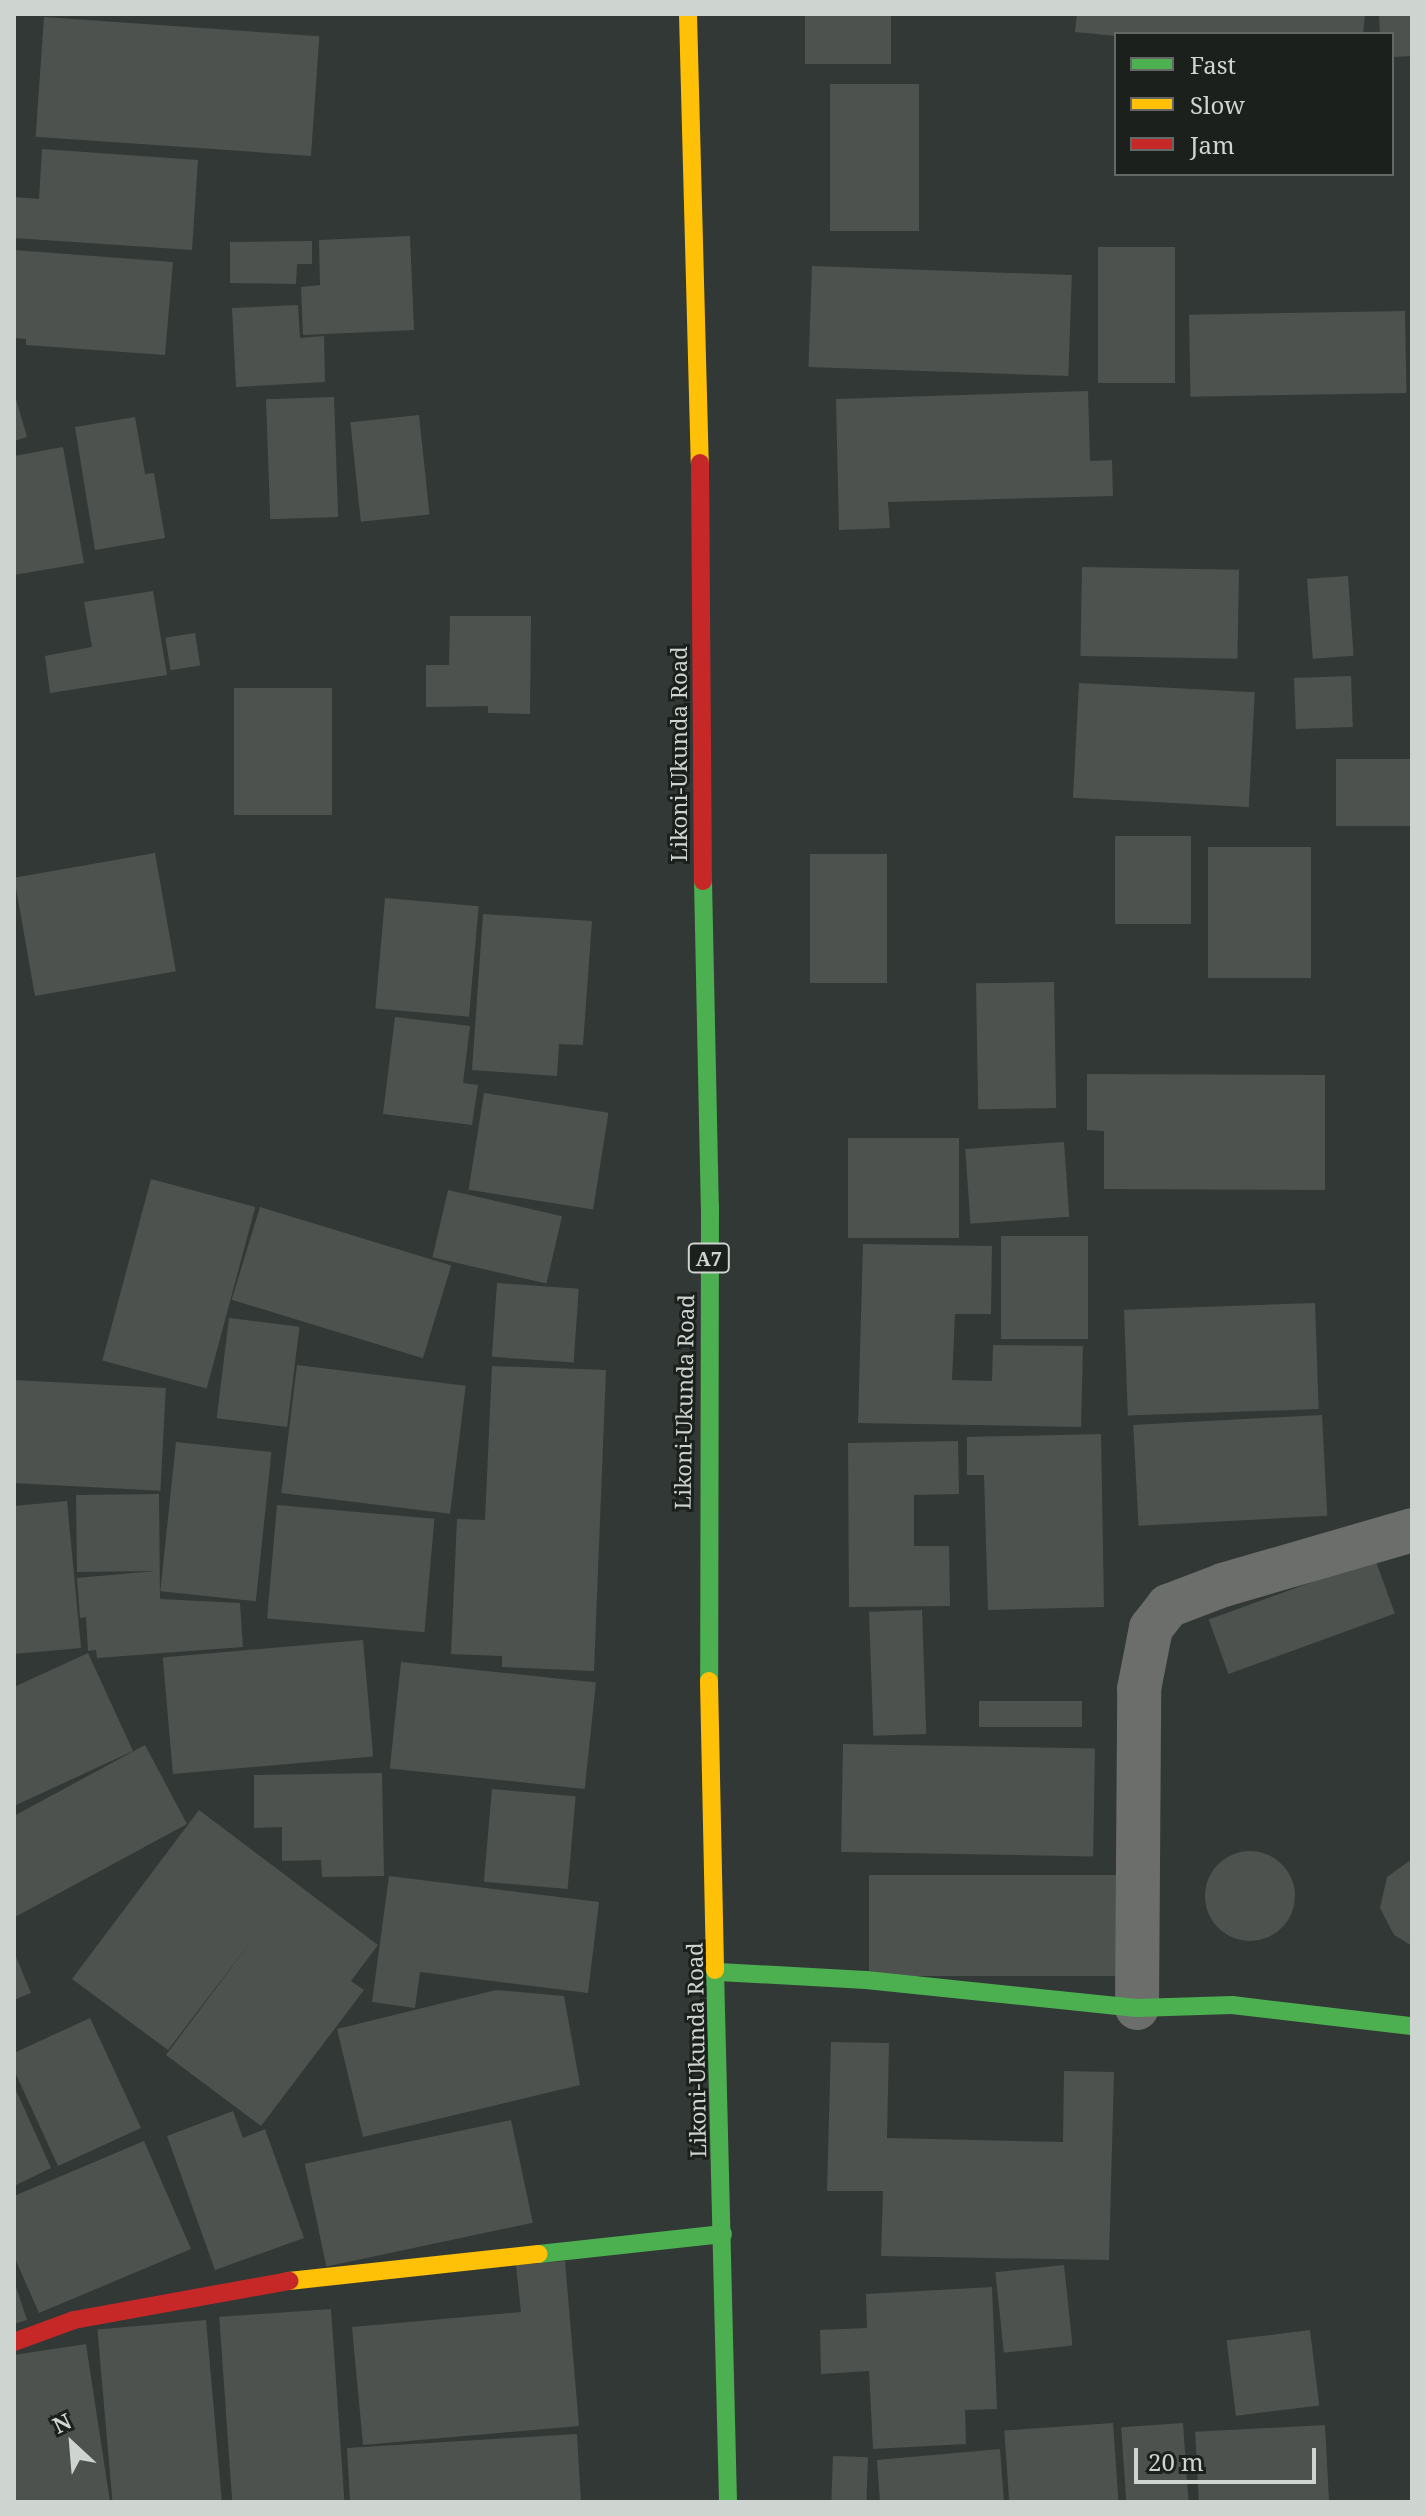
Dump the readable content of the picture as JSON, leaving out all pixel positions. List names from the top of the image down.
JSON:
{
  "streets": {
    "main road": ["Likoni-Ukunda Road", "A7"]
  },
  "legend": ["Fast", "Slow", "Jam"],
  "scale_bar": "20 m",
  "north": "top left"
}
